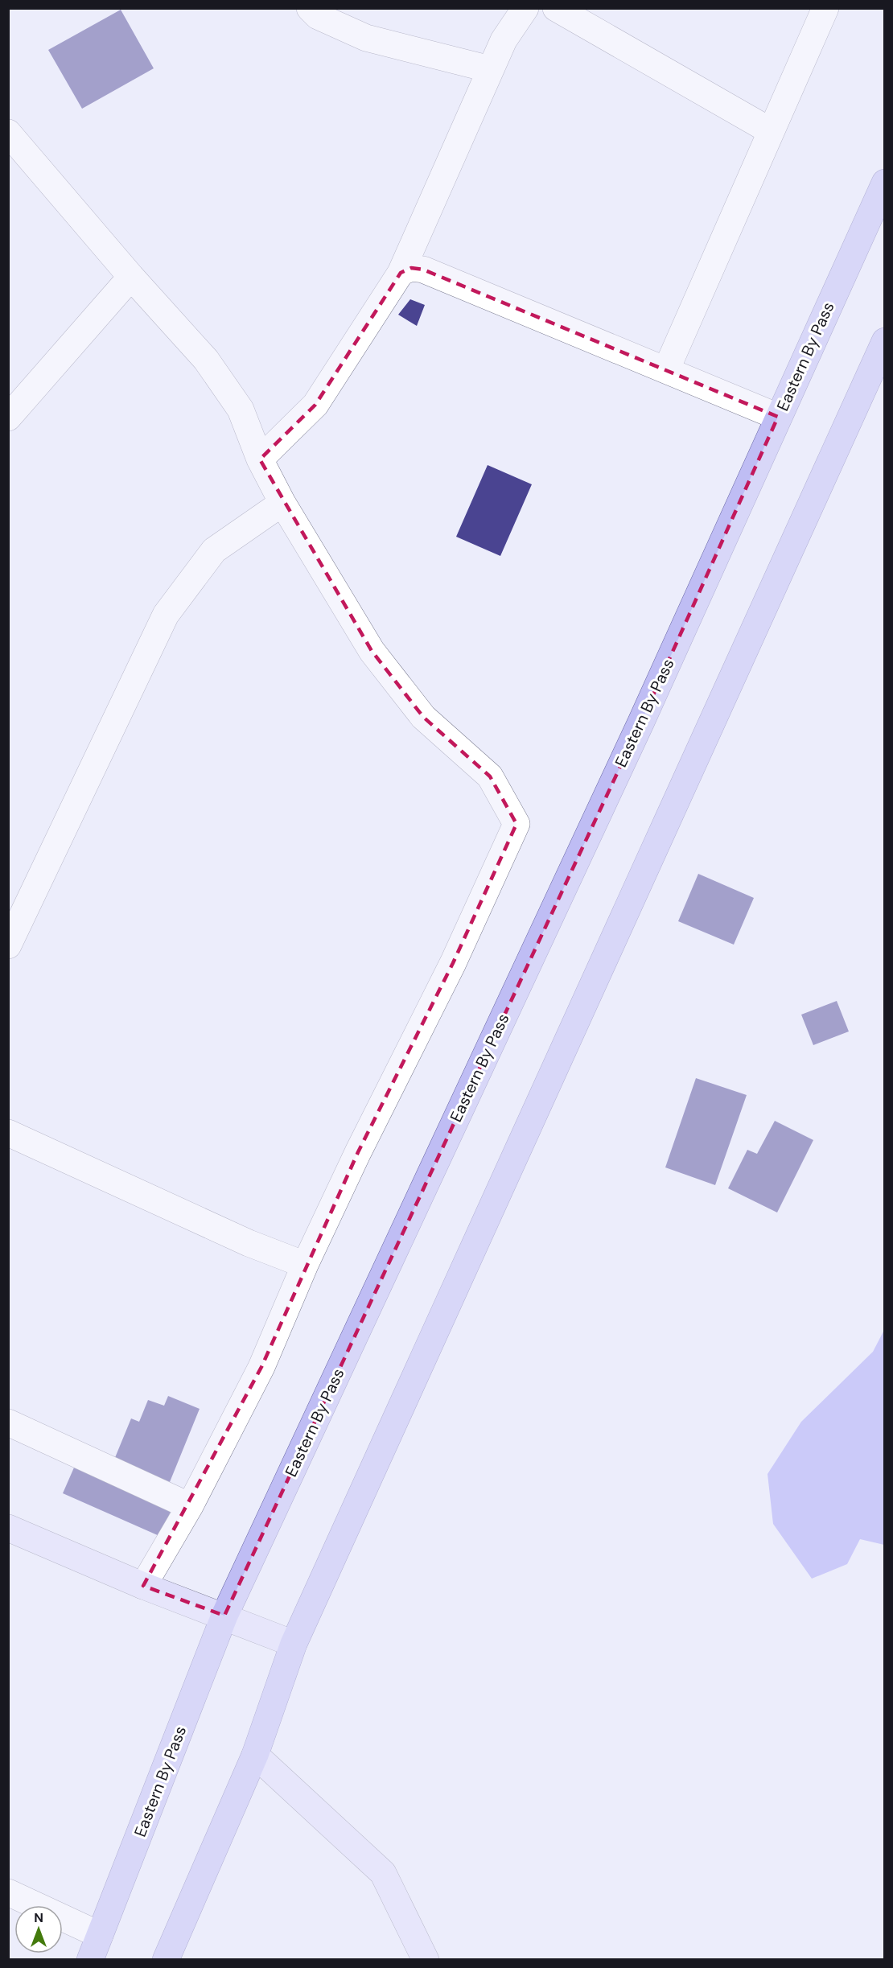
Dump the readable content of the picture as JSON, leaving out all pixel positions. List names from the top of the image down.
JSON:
{
  "streets": {
    "main road": ["Eastern By Pass"]
  },
  "north": "top"
}
